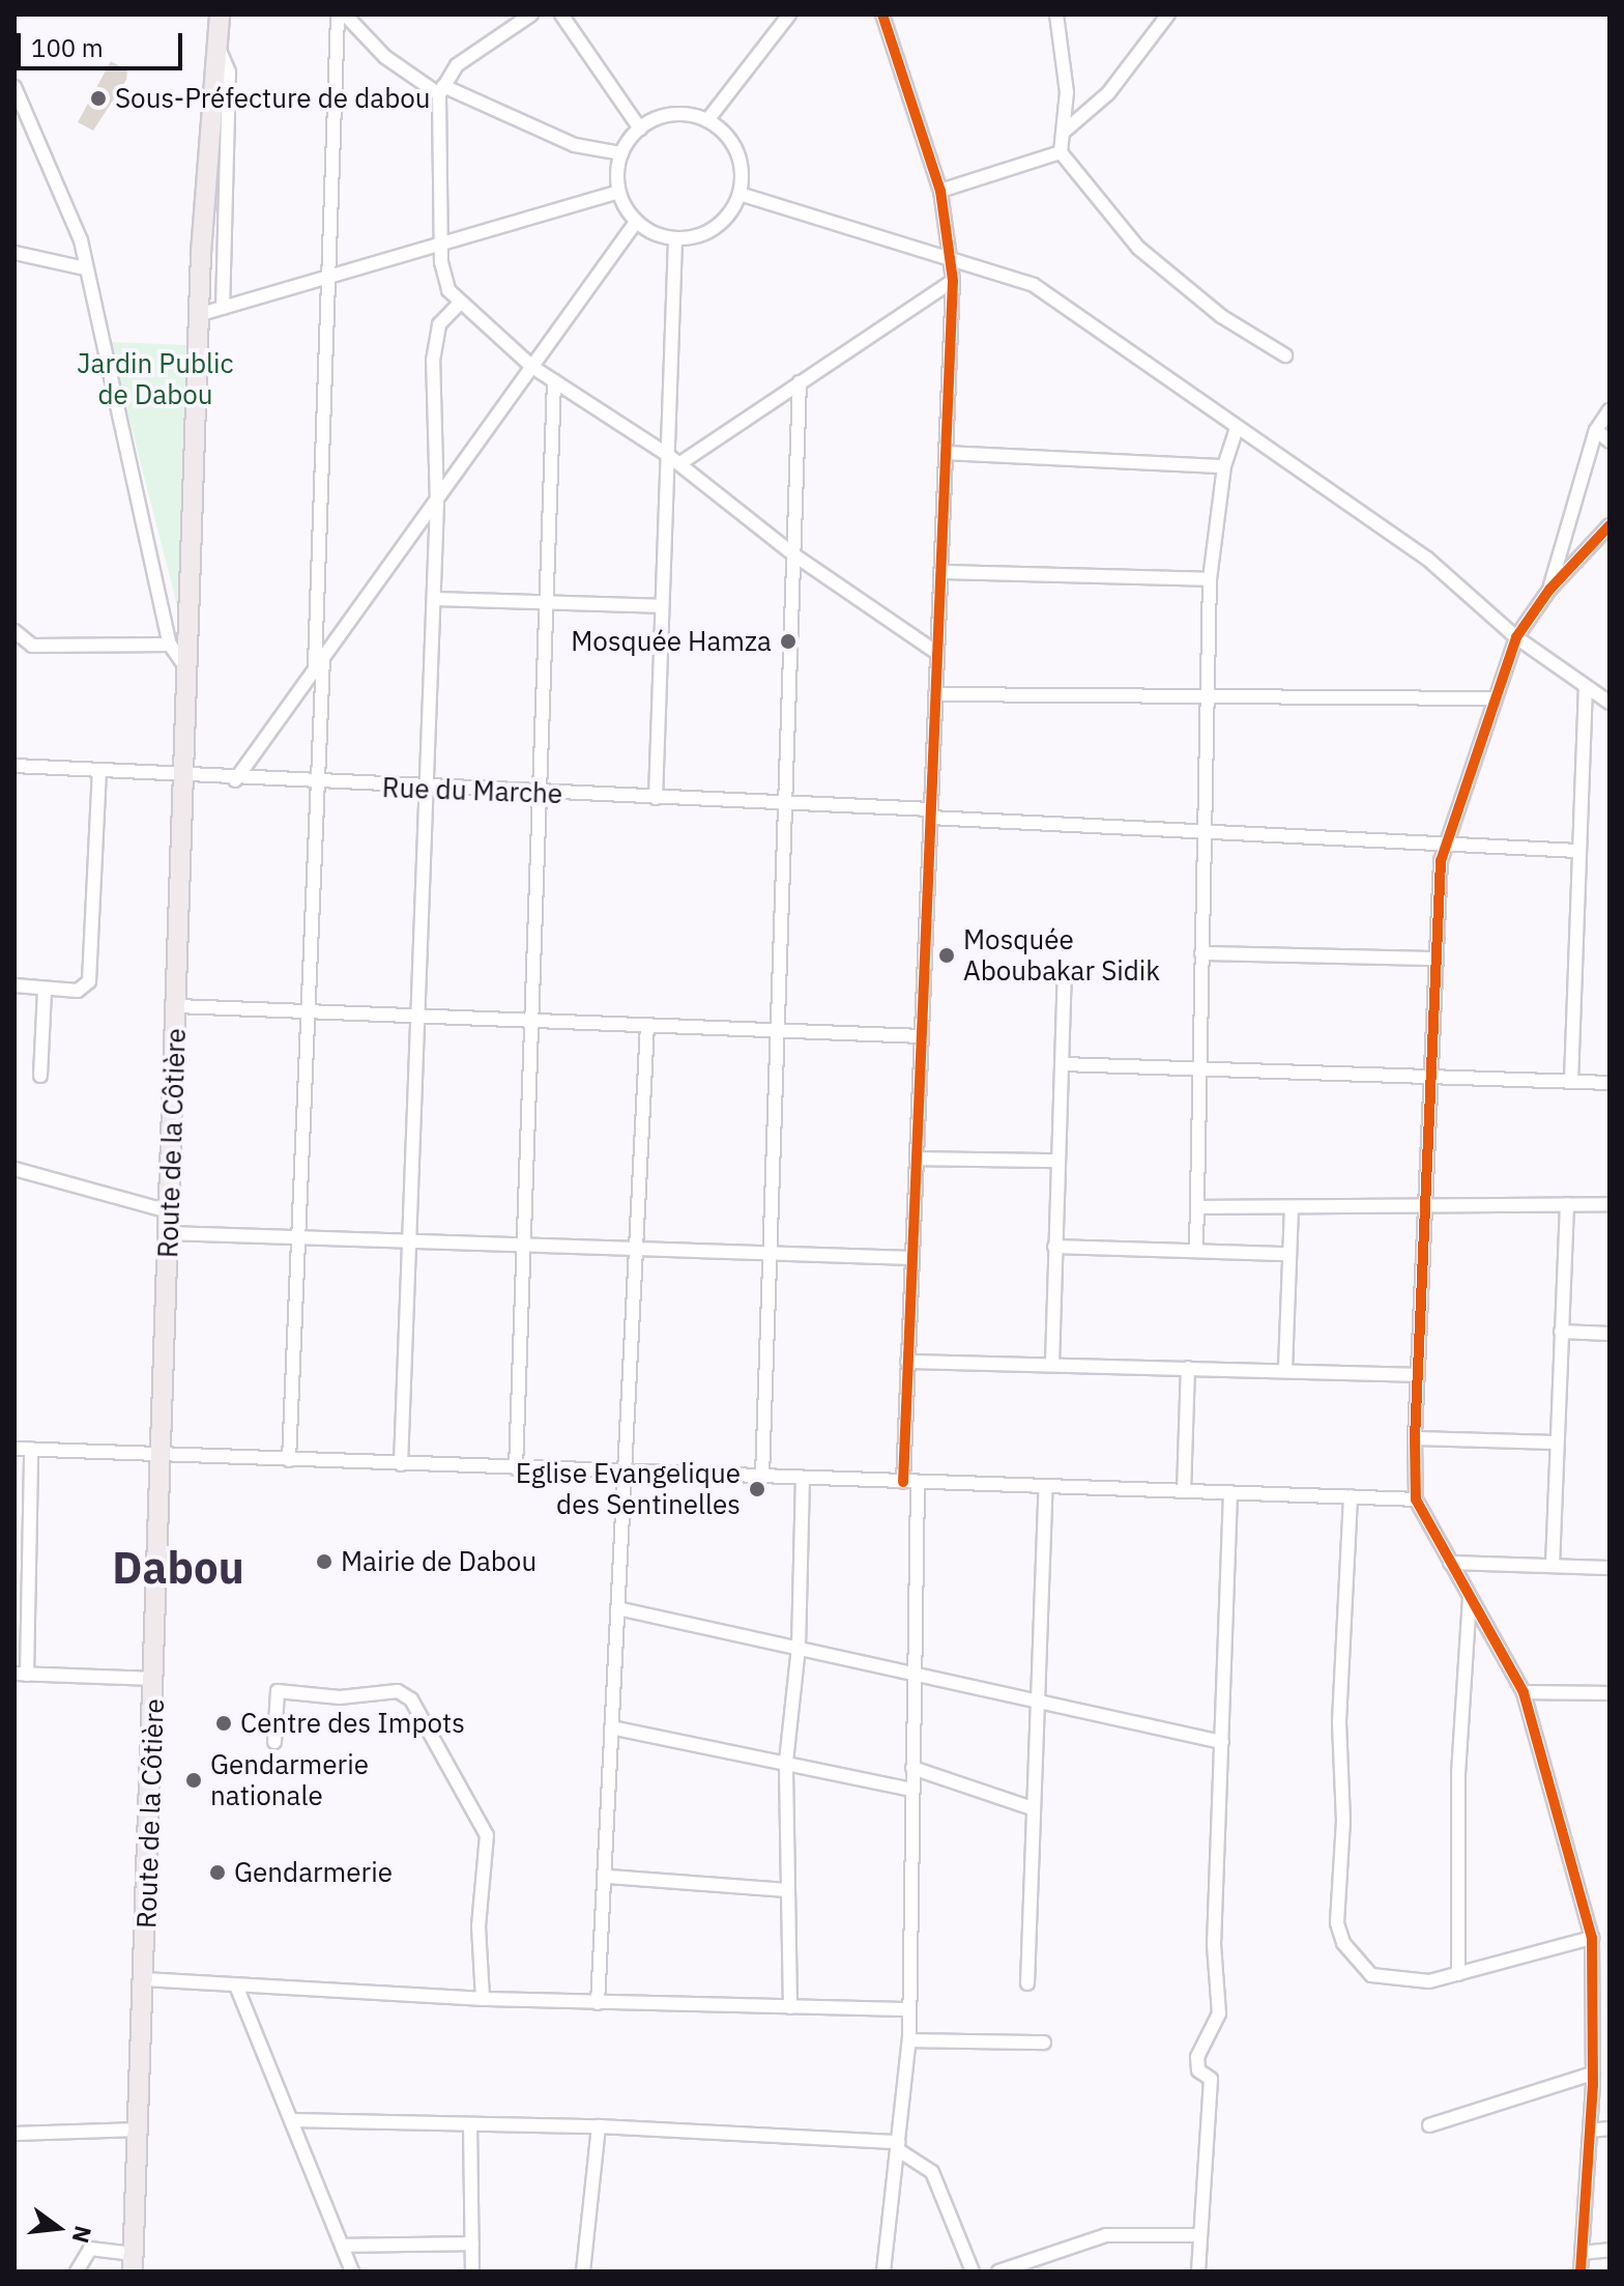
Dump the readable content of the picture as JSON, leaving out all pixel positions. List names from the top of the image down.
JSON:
{
  "streets": {
    "main road": ["Route de la Côtière"],
    "street": ["Rue du Marche"]
  },
  "crossings": [
    ["Rue du Marche", "Route de la Côtière"]
  ],
  "districts": ["Dabou"],
  "parks": ["Jardin Public de Dabou"],
  "places": [
    "Sous-Préfecture de dabou",
    "Mosquée Hamza",
    "Mosquée Aboubakar Sidik",
    "Eglise Evangelique des Sentinelles",
    "Mairie de Dabou",
    "Centre des Impots",
    "Gendarmerie nationale",
    "Gendarmerie"
  ],
  "scale_bar": "100 m",
  "north": "right"
}
